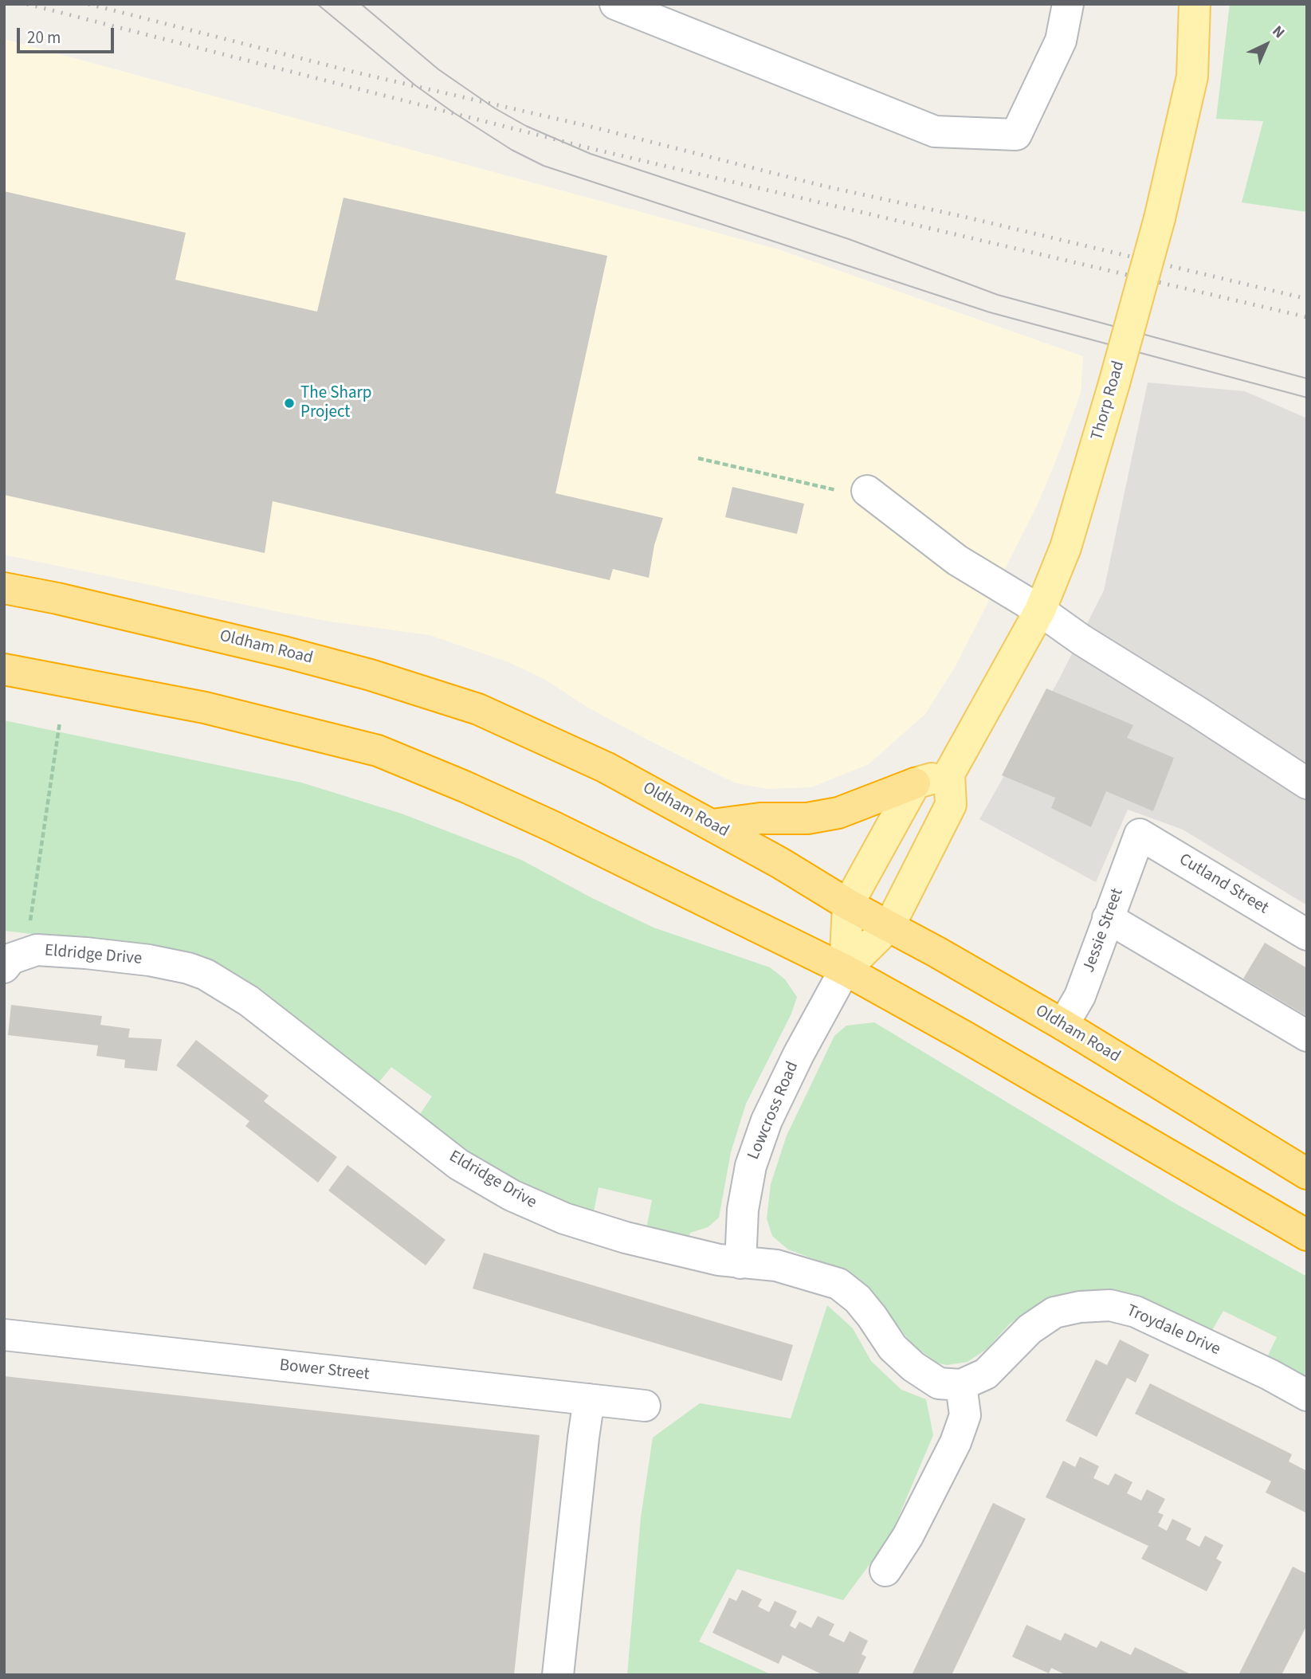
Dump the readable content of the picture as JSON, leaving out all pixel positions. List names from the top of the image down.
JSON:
{
  "streets": {
    "highway": ["Oldham Road"],
    "main road": ["Thorp Road"],
    "street": [
      "Cutland Street",
      "Jessie Street",
      "Eldridge Drive",
      "Lowcross Road",
      "Troydale Drive",
      "Bower Street"
    ]
  },
  "crossings": [
    ["Oldham Road", "Jessie Street"],
    ["Cutland Street", "Jessie Street"],
    ["Eldridge Drive", "Lowcross Road"],
    ["Eldridge Drive", "Troydale Drive"]
  ],
  "places": ["The Sharp Project"],
  "scale_bar": "20 m",
  "north": "top right"
}
